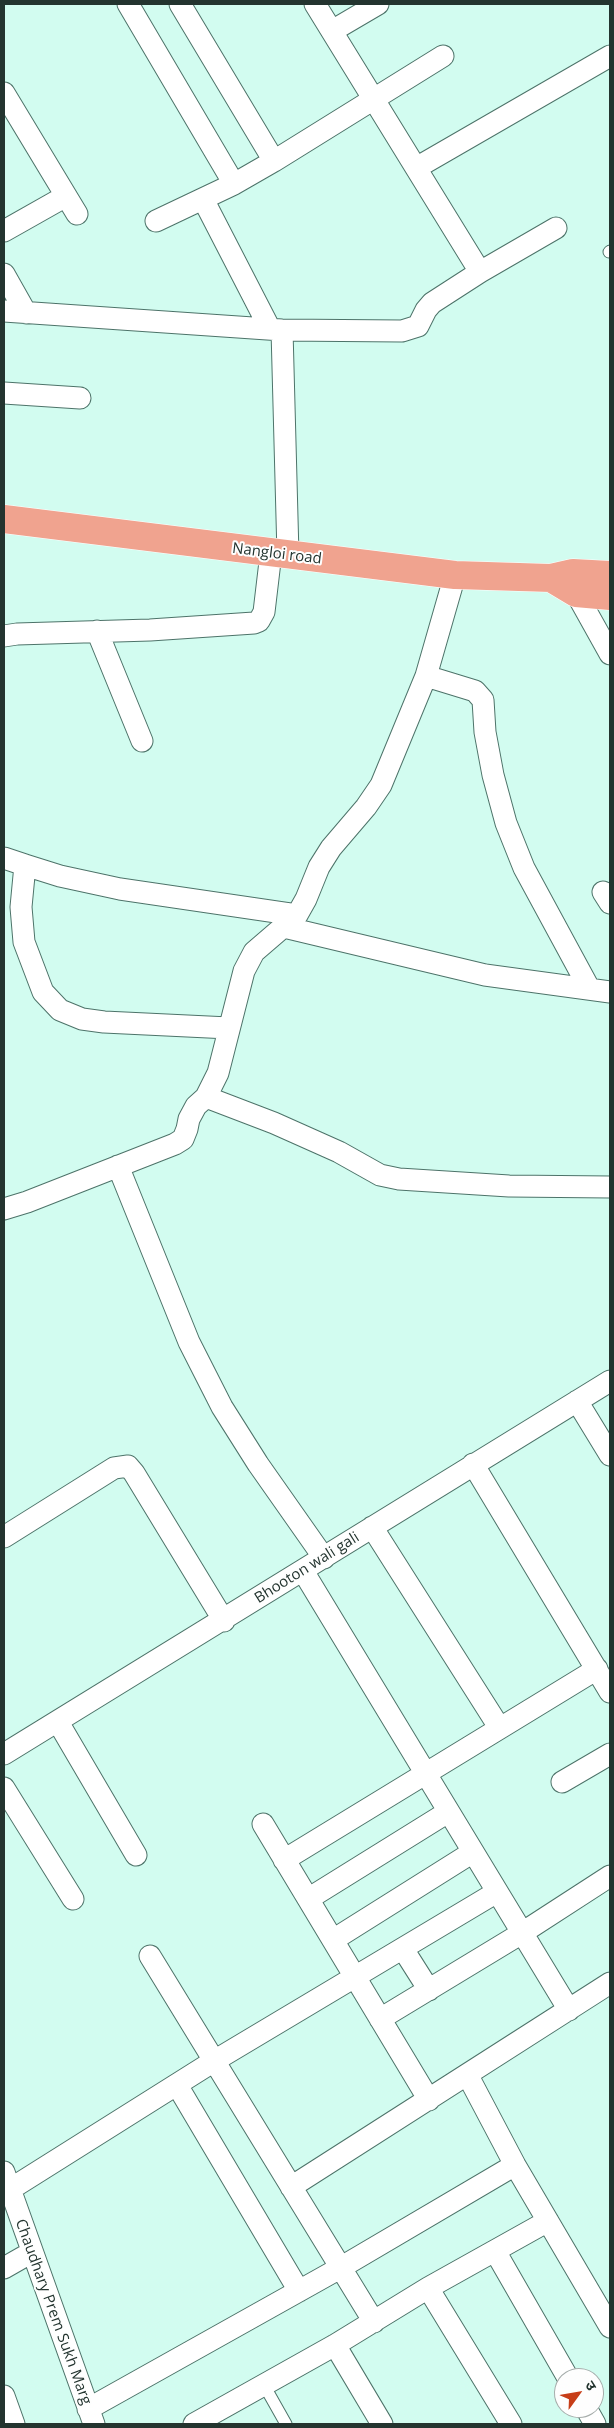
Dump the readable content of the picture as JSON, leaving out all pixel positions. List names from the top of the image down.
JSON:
{
  "streets": {
    "main road": ["Nangloi road"],
    "street": ["Bhooton wali gali", "Chaudhary Prem Sukh Marg"]
  },
  "north": "top right"
}
